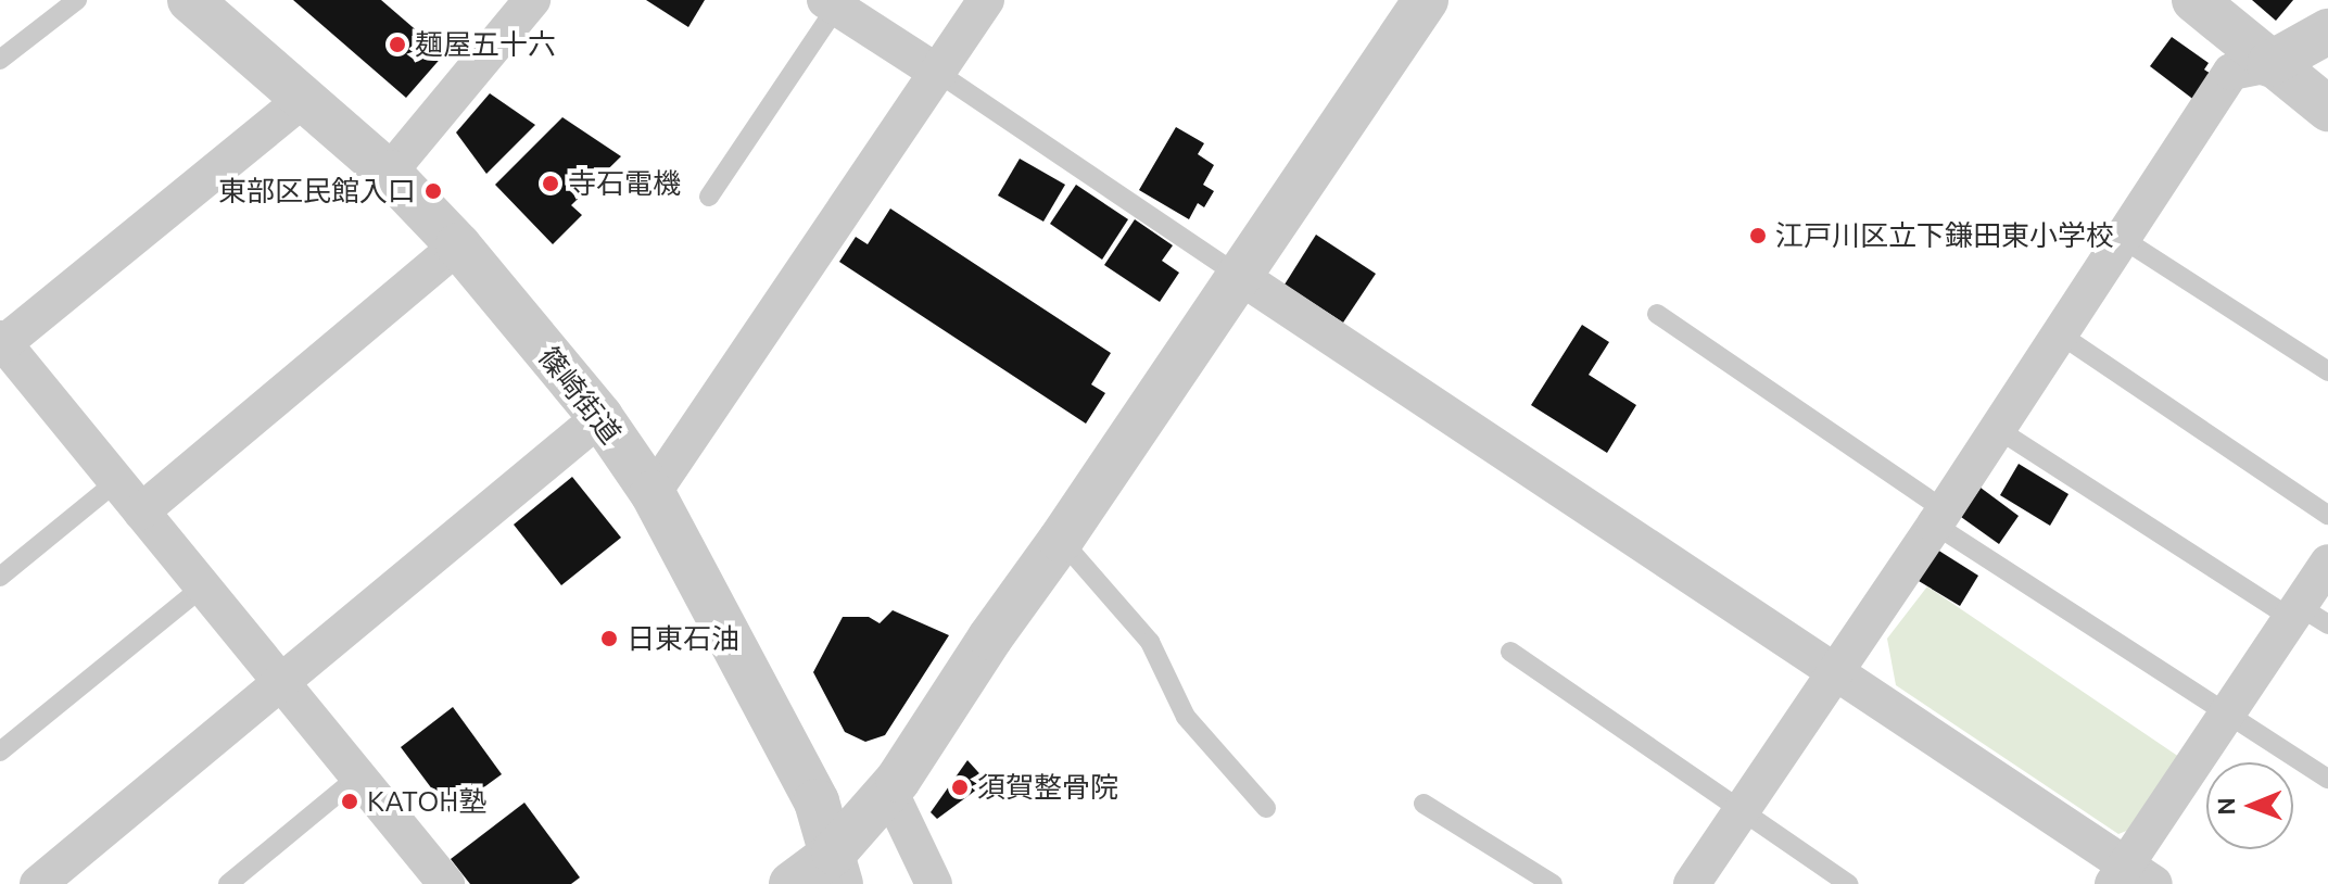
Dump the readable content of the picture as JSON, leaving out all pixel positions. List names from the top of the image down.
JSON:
{
  "streets": {
    "street": ["篠崎街道"]
  },
  "places": [
    "麺屋五十六",
    "寺石電機",
    "東部区民館入口",
    "江戸川区立下鎌田東小学校",
    "日東石油",
    "須賀整骨院",
    "KATOH塾"
  ],
  "north": "left"
}
